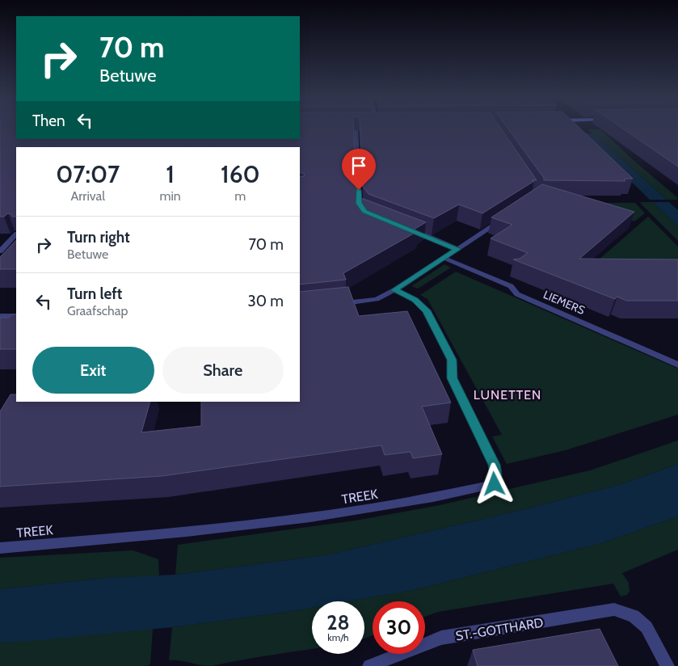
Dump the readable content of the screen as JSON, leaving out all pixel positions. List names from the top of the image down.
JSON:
{
  "streets": {
    "street": ["LIEMERS", "TREEK", "ST.-GOTTHARD"]
  },
  "districts": ["LUNETTEN"],
  "page": {
    "turn": ["70 m", "Betuwe"],
    "then": "Then",
    "eta": [
      "07:07",
      "Arrival",
      "1",
      "min",
      "160",
      "m"
    ],
    "list": [
      {
        "name": "Turn right",
        "note": "Betuwe",
        "value": "70 m"
      },
      {
        "name": "Turn left",
        "note": "Graafschap",
        "value": "30 m"
      }
    ],
    "buttons": ["Exit", "Share"],
    "speed": "28 km/h",
    "limit": "30"
  }
}
